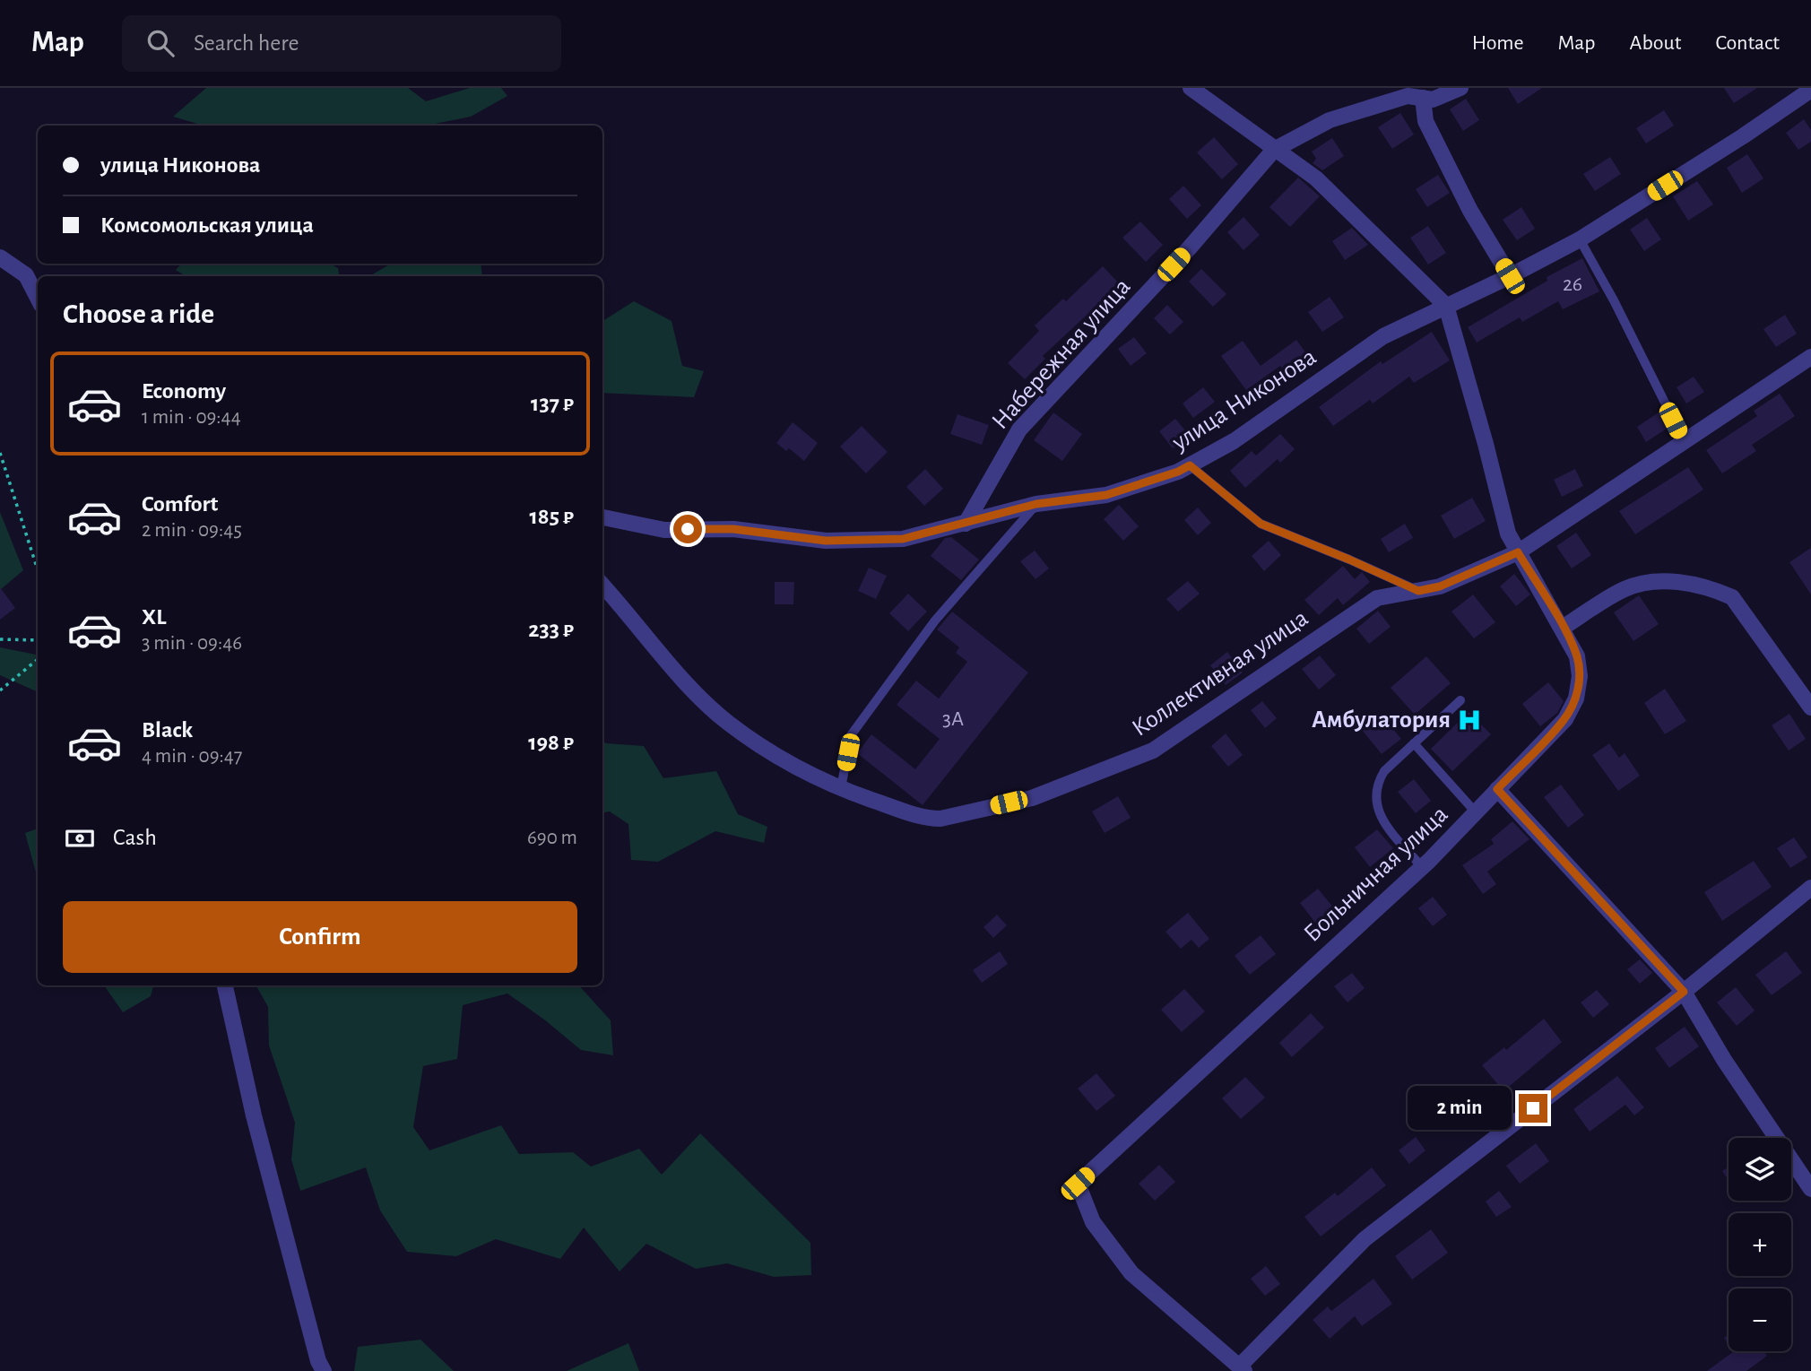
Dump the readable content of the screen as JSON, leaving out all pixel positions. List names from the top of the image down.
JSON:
{
  "streets": {
    "street": [
      "Набережная улица",
      "улица Никонова",
      "Коллективная улица",
      "Больничная улица"
    ]
  },
  "crossings": [
    ["Набережная улица", "улица Никонова"],
    ["улица Никонова", "Больничная улица"],
    ["Коллективная улица", "Больничная улица"]
  ],
  "places": {
    "hospital": ["Амбулатория"]
  },
  "house_numbers": ["26", "3А"],
  "page": {
    "header": "Map",
    "search": "Search here",
    "nav": [
      "Home",
      "Map",
      "About",
      "Contact"
    ],
    "banner": ["улица Никонова", "Комсомольская улица"],
    "heading": "Choose a ride",
    "list": [
      {
        "name": "Economy",
        "note": "1 min · 09:44",
        "value": "137 ₽"
      },
      {
        "name": "Comfort",
        "note": "2 min · 09:45",
        "value": "185 ₽"
      },
      {
        "name": "XL",
        "note": "3 min · 09:46",
        "value": "233 ₽"
      },
      {
        "name": "Black",
        "note": "4 min · 09:47",
        "value": "198 ₽"
      }
    ],
    "pay": ["Cash", "690 m"],
    "buttons": "Confirm",
    "bubble": "2 min",
    "map_buttons": ["+", "−"]
  }
}
